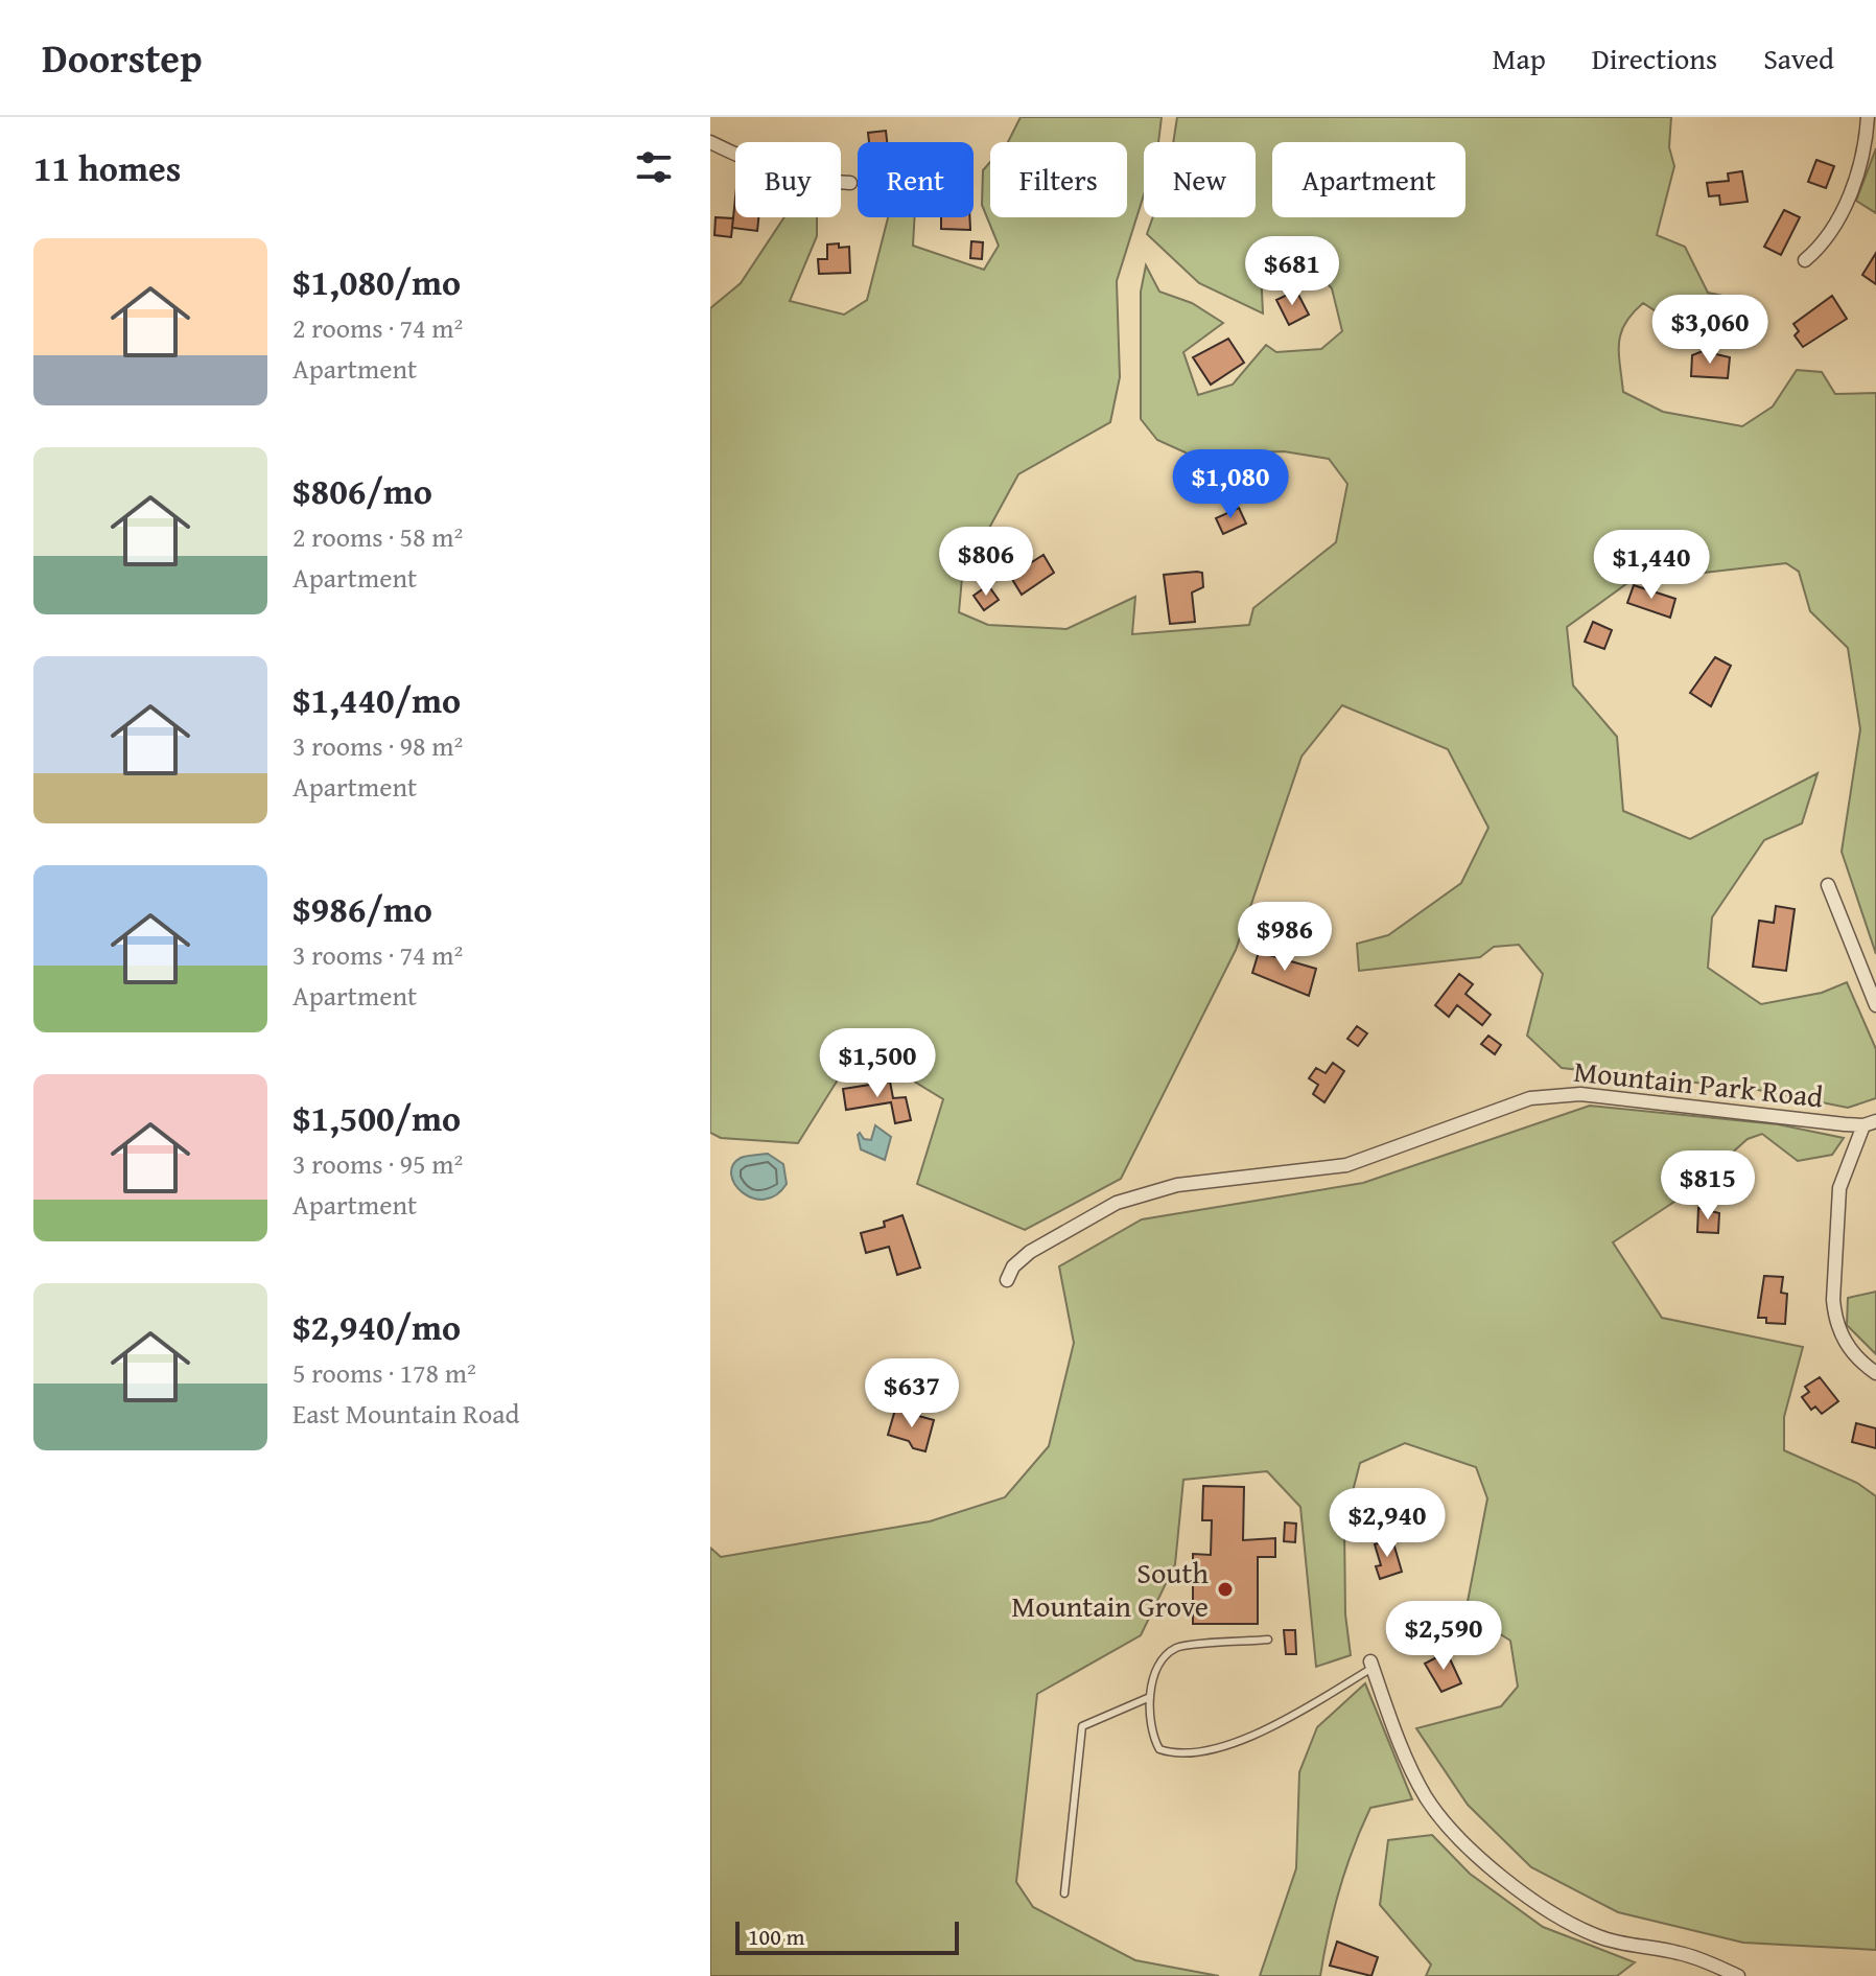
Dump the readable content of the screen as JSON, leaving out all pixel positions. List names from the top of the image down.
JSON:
{
  "streets": {
    "street": ["Mountain Park Road"]
  },
  "places": ["South Mountain Grove"],
  "scale_bar": "100 m",
  "page": {
    "header": "Doorstep",
    "nav": ["Map", "Directions", "Saved"],
    "heading": "11 homes",
    "chip": [
      "Buy",
      "Rent",
      "Filters",
      "New",
      "Apartment"
    ],
    "list": [
      {
        "name": "$1,080/mo",
        "note": "2 rooms · 74 m² · Apartment"
      },
      {
        "name": "$806/mo",
        "note": "2 rooms · 58 m² · Apartment"
      },
      {
        "name": "$1,440/mo",
        "note": "3 rooms · 98 m² · Apartment"
      },
      {
        "name": "$986/mo",
        "note": "3 rooms · 74 m² · Apartment"
      },
      {
        "name": "$1,500/mo",
        "note": "3 rooms · 95 m² · Apartment"
      },
      {
        "name": "$2,940/mo",
        "note": "5 rooms · 178 m² · East Mountain Road"
      }
    ],
    "price": [
      "$681",
      "$3,060",
      "$1,080",
      "$806",
      "$1,440",
      "$986",
      "$1,500",
      "$815",
      "$637",
      "$2,940",
      "$2,590"
    ],
    "scale": "100 m"
  }
}
